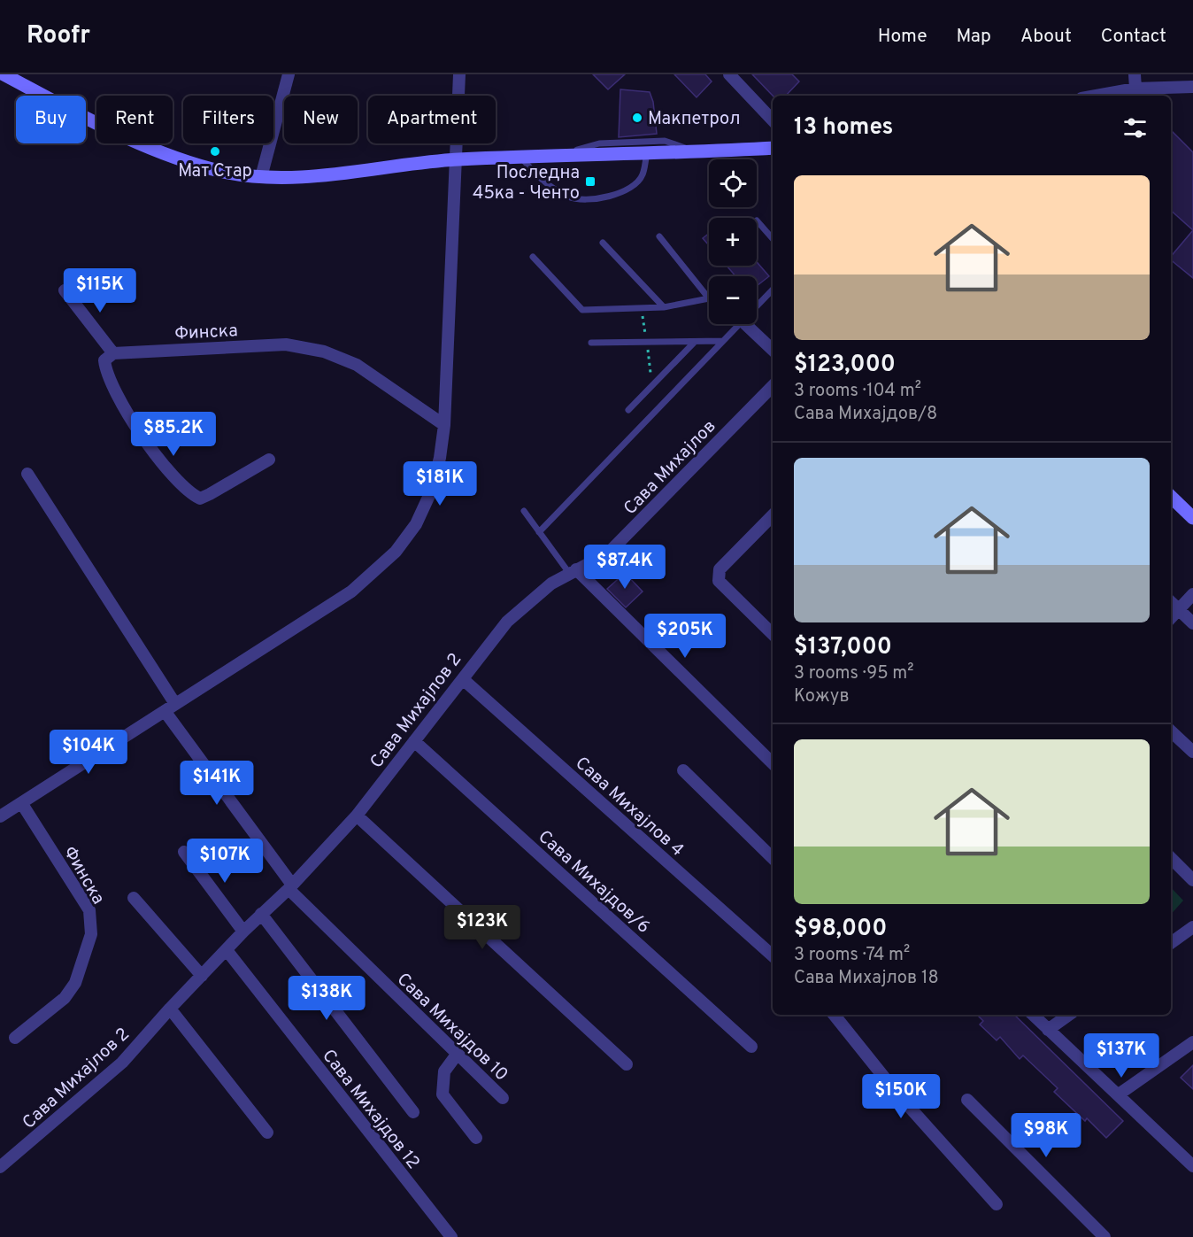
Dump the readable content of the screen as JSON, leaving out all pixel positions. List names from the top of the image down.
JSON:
{
  "streets": {
    "street": [
      "Финска",
      "Сава Михајлов",
      "Сава Михајлов 2",
      "Сава Михајлов 4",
      "Сава Михајдов/6",
      "Сава Михајдов 10",
      "Сава Михајдов 12"
    ]
  },
  "crossings": [
    ["Сава Михајлов", "Сава Михајлов 2"],
    ["Сава Михајлов 2", "Сава Михајлов 4"],
    ["Сава Михајлов 2", "Сава Михајдов/6"],
    ["Сава Михајлов 2", "Сава Михајдов 10"],
    ["Сава Михајлов 2", "Сава Михајдов 12"]
  ],
  "places": {
    "other": ["Макпетрол", "Мат Стар"],
    "transit": ["Последна 45ка - Ченто"]
  },
  "page": {
    "header": "Roofr",
    "nav": [
      "Home",
      "Map",
      "About",
      "Contact"
    ],
    "chip": [
      "Buy",
      "Rent",
      "Filters",
      "New",
      "Apartment"
    ],
    "heading": "13 homes",
    "map_buttons": ["+", "−"],
    "list": [
      {
        "name": "$123,000",
        "note": "3 rooms · 104 m² · Сава Михајдов/8"
      },
      {
        "name": "$137,000",
        "note": "3 rooms · 95 m² · Кожув"
      },
      {
        "name": "$98,000",
        "note": "3 rooms · 74 m² · Сава Михајлов 18"
      }
    ],
    "price": [
      "$115K",
      "$85.2K",
      "$181K",
      "$87.4K",
      "$205K",
      "$104K",
      "$141K",
      "$107K",
      "$123K",
      "$138K",
      "$137K",
      "$150K",
      "$98K"
    ]
  }
}
